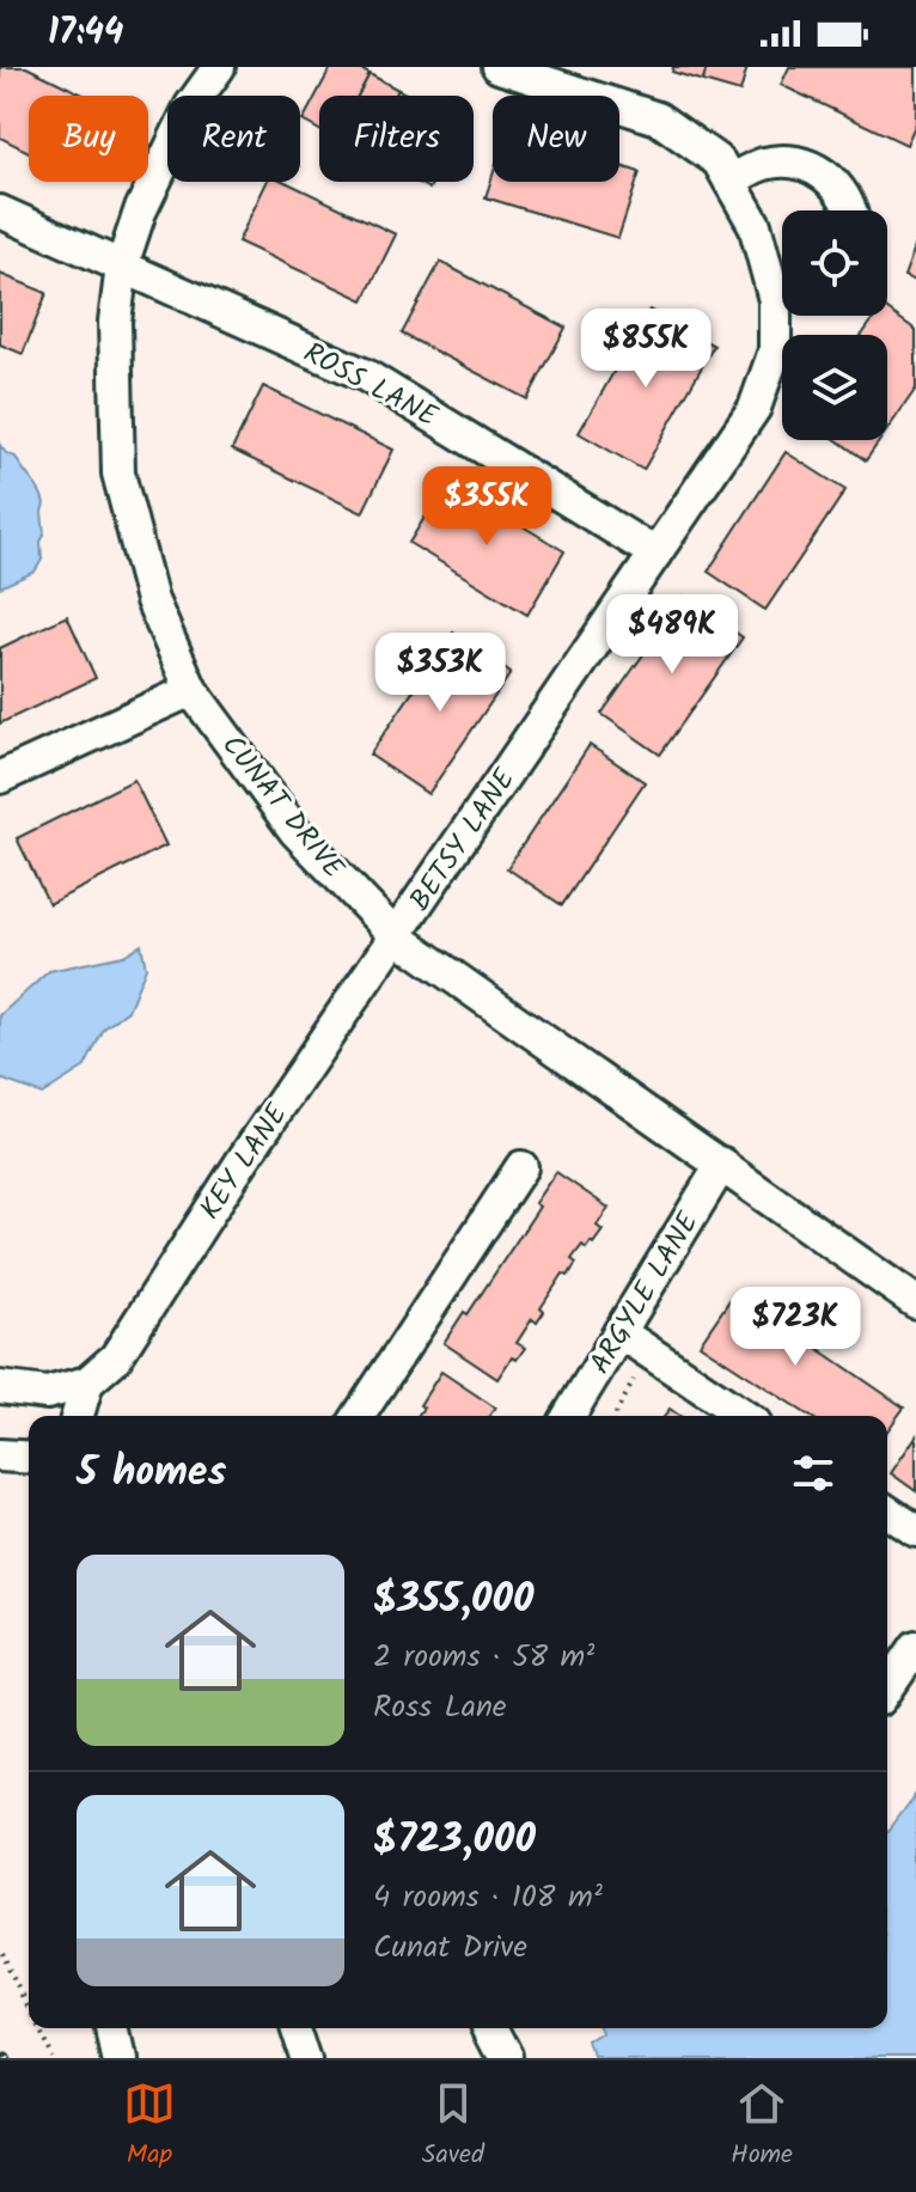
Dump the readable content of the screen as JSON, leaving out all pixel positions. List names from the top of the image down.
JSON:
{
  "streets": {
    "street": [
      "ROSS LANE",
      "CUNAT DRIVE",
      "BETSY LANE",
      "KEY LANE",
      "ARGYLE LANE"
    ]
  },
  "crossings": [
    ["ROSS LANE", "CUNAT DRIVE"],
    ["ROSS LANE", "BETSY LANE"],
    ["CUNAT DRIVE", "BETSY LANE"],
    ["CUNAT DRIVE", "KEY LANE"],
    ["CUNAT DRIVE", "ARGYLE LANE"],
    ["BETSY LANE", "KEY LANE"]
  ],
  "page": {
    "status": "17:44",
    "chip": [
      "Buy",
      "Rent",
      "Filters",
      "New"
    ],
    "price": [
      "$855K",
      "$355K",
      "$489K",
      "$353K",
      "$723K"
    ],
    "heading": "5 homes",
    "list": [
      {
        "name": "$355,000",
        "note": "2 rooms · 58 m² · Ross Lane"
      },
      {
        "name": "$723,000",
        "note": "4 rooms · 108 m² · Cunat Drive"
      }
    ],
    "tabs": ["Map", "Saved", "Home"]
  }
}
